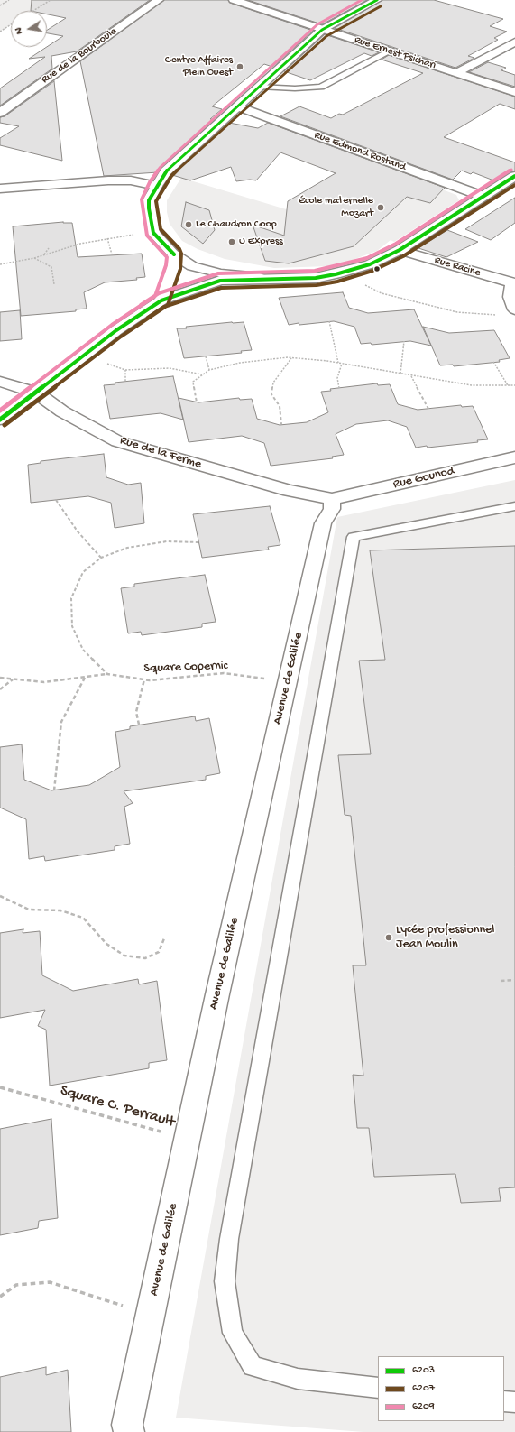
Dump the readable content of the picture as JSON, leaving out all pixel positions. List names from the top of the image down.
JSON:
{
  "streets": {
    "street": [
      "Rue Ernest Psichari",
      "Rue de la Bourboule",
      "Rue Edmond Rostand",
      "Rue Racine",
      "Rue de la Ferme",
      "Rue Gounod",
      "Avenue de Galilée"
    ],
    "path": ["Square Copernic", "Square C. Perrault"]
  },
  "crossings": [
    ["Rue de la Ferme", "Rue Gounod"],
    ["Rue de la Ferme", "Avenue de Galilée"],
    ["Rue Gounod", "Avenue de Galilée"],
    ["Square Copernic", "Avenue de Galilée"],
    ["Avenue de Galilée", "Square C. Perrault"]
  ],
  "places": [
    "Centre Affaires Plein Ouest",
    "École maternelle Mozart",
    "Le Chaudron Coop",
    "U Express",
    "Lycée professionnel Jean Moulin"
  ],
  "lines": ["transit line 6203", "transit line 6209", "transit line 6207"],
  "legend": ["6203", "6207", "6209"],
  "north": "left"
}
